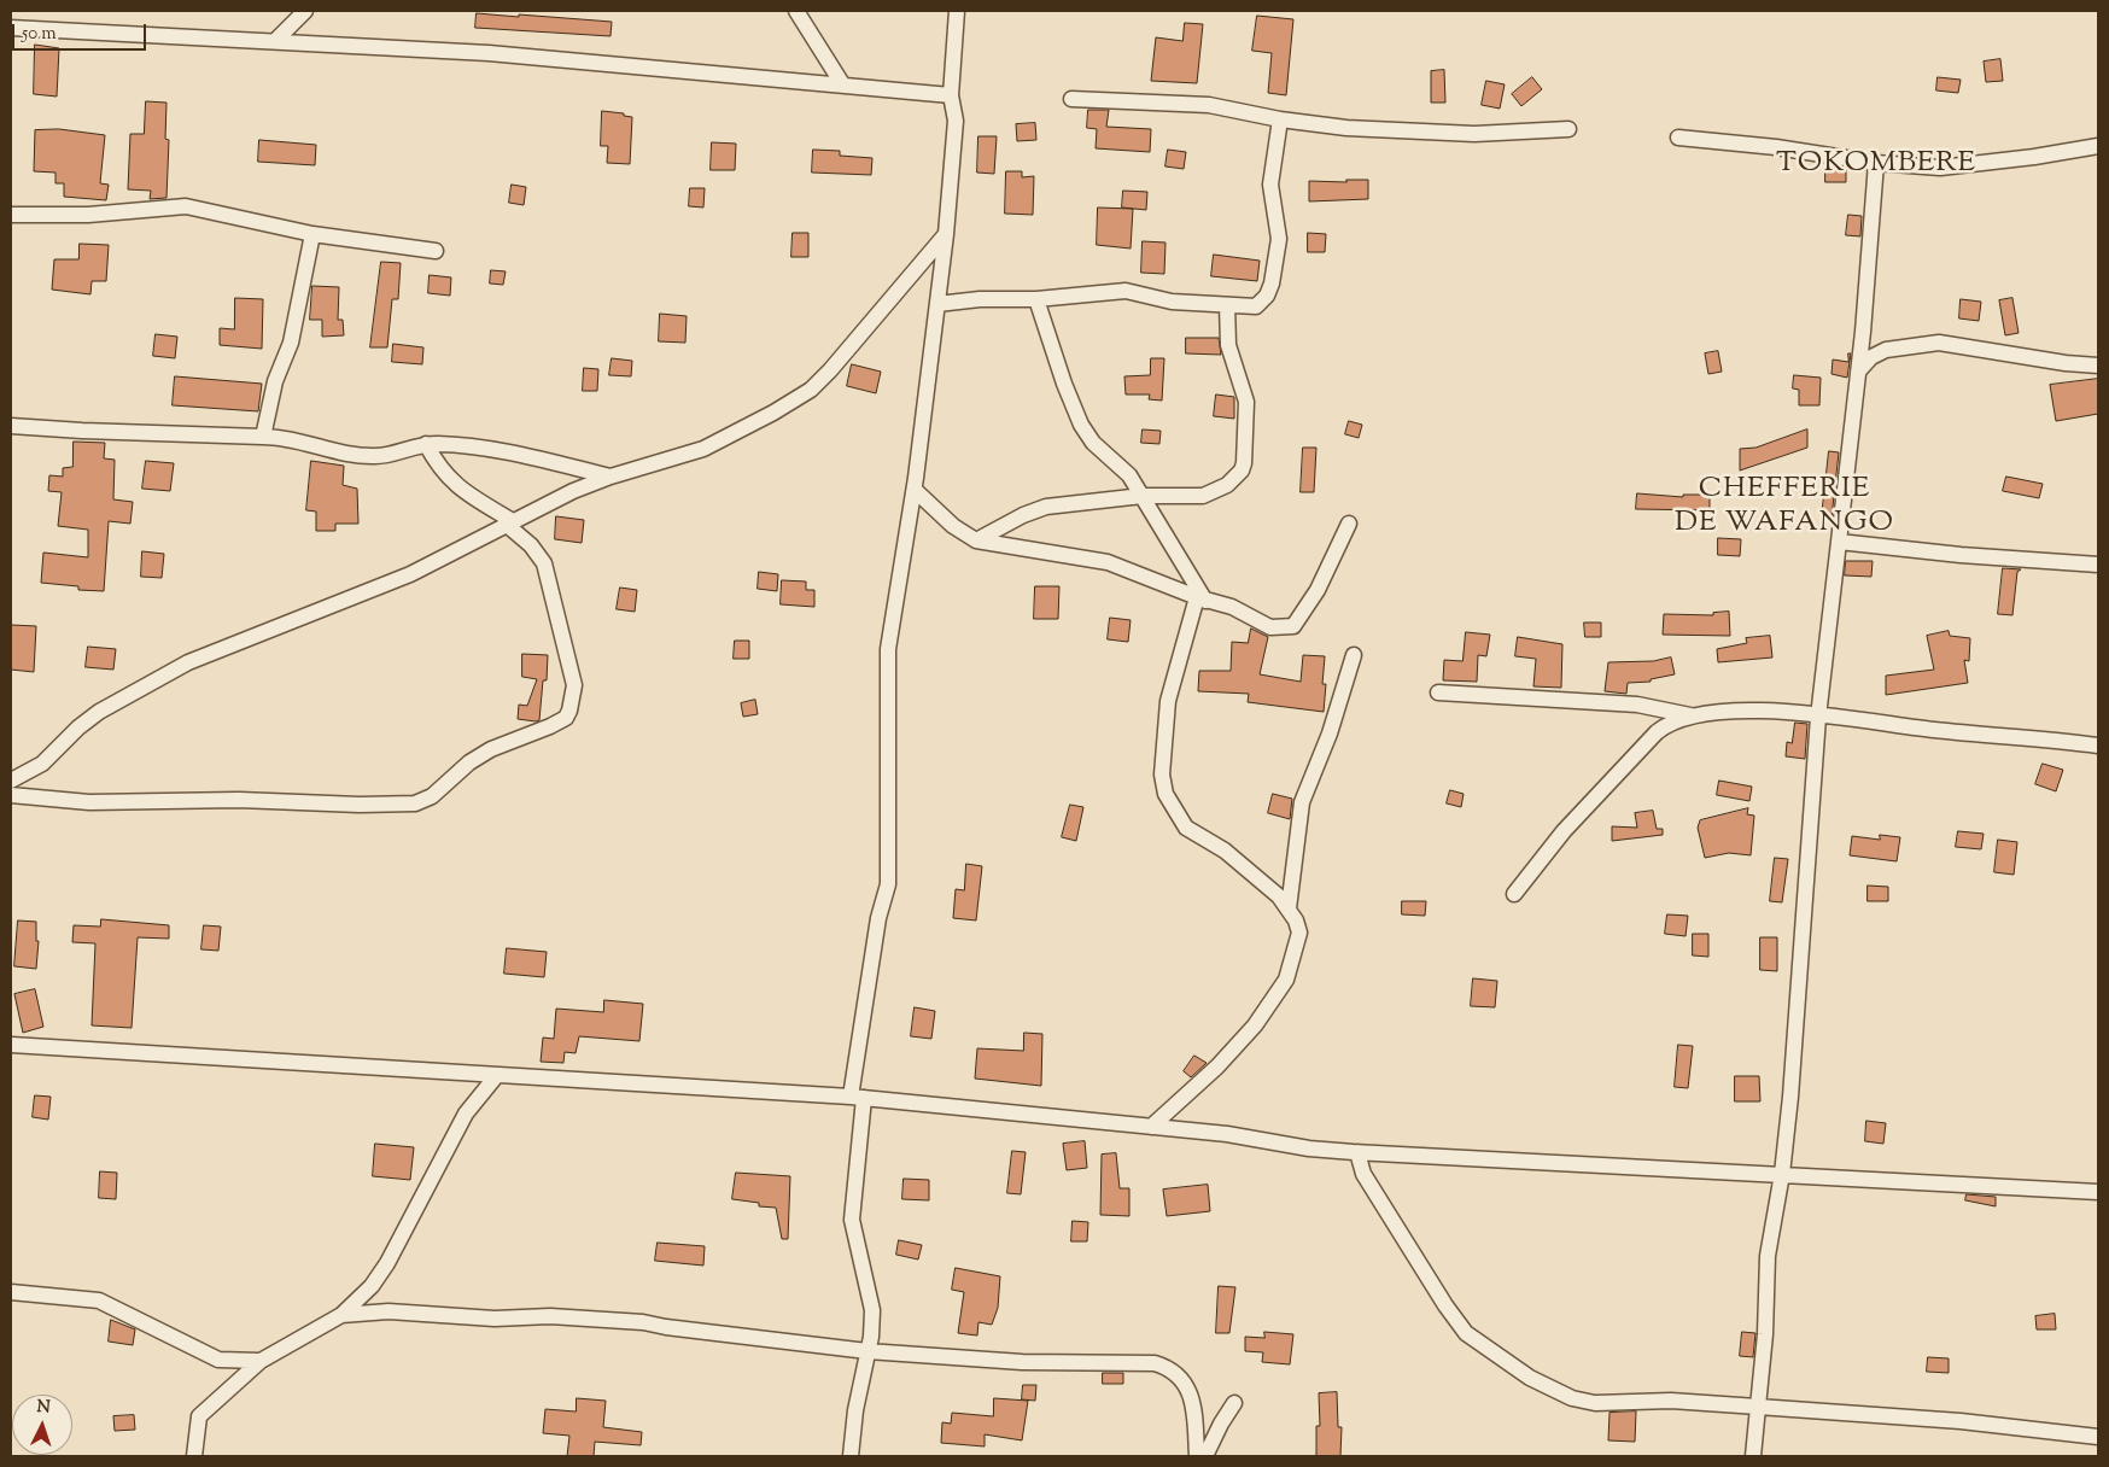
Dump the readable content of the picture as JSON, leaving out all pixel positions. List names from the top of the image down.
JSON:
{
  "districts": ["TOKOMBERE", "CHEFFERIE DE WAFANGO"],
  "scale_bar": "50 m",
  "north": "top"
}
